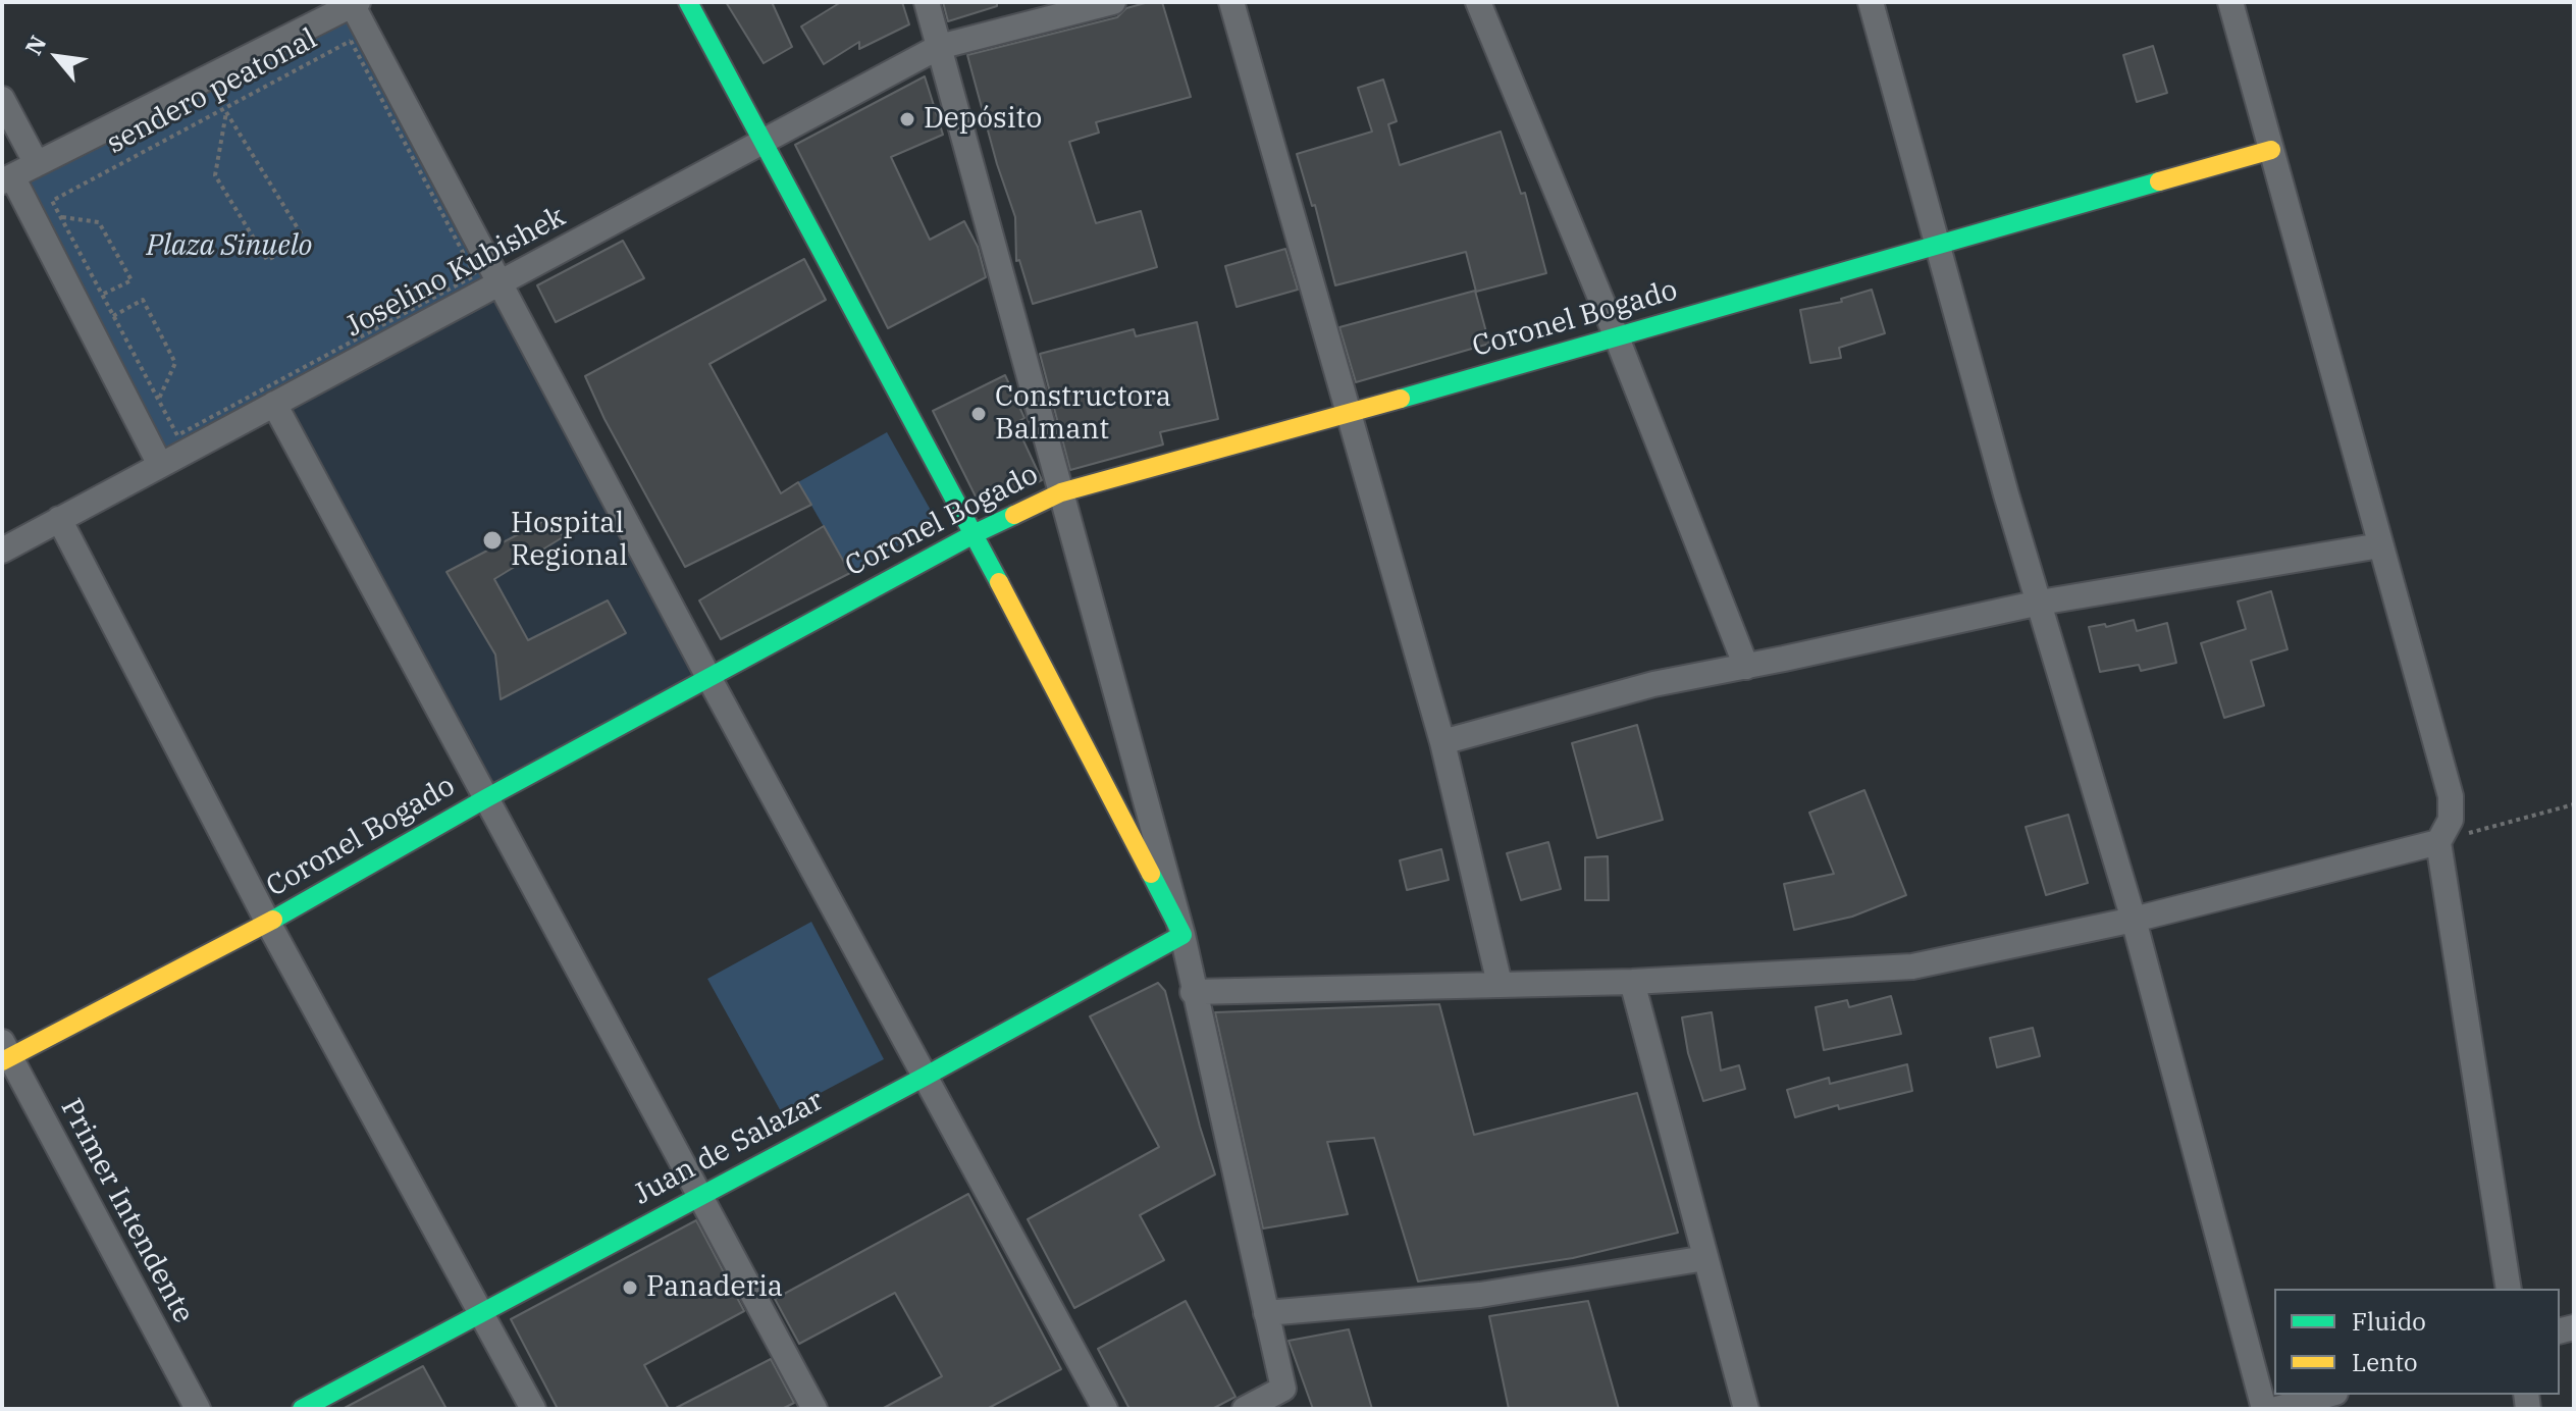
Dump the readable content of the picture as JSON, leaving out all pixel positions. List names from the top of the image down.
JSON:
{
  "streets": {
    "street": [
      "Joselino Kubishek",
      "Coronel Bogado",
      "Juan de Salazar",
      "Primer Intendente"
    ],
    "path": ["sendero peatonal"]
  },
  "crossings": [
    ["Coronel Bogado", "Primer Intendente"]
  ],
  "parks": ["Plaza Sinuelo"],
  "places": [
    "Depósito",
    "Constructora Balmant",
    "Hospital Regional",
    "Panaderia"
  ],
  "legend": ["Fluido", "Lento"],
  "north": "top left"
}
